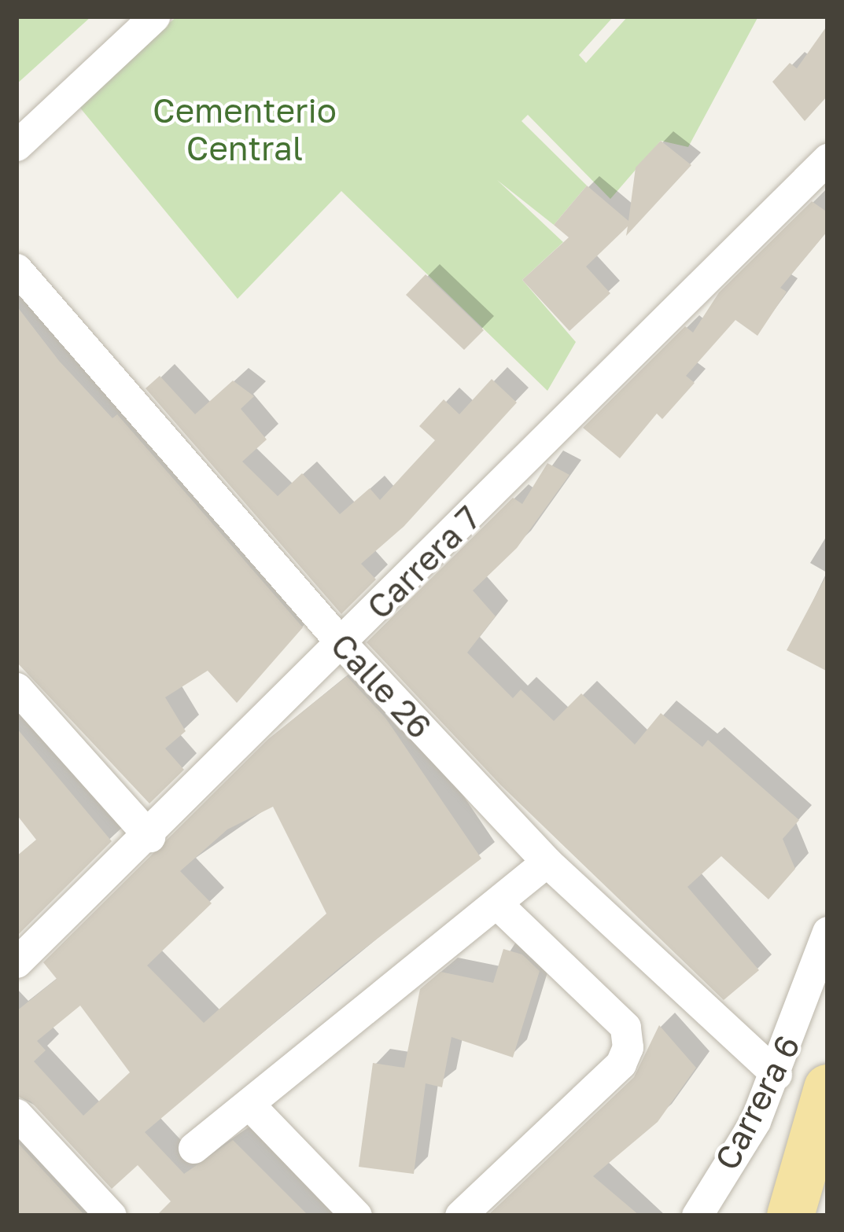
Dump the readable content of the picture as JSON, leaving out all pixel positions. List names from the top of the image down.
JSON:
{
  "streets": {
    "street": ["Carrera 7", "Calle 26", "Carrera 6"]
  },
  "crossings": [
    ["Carrera 7", "Calle 26"],
    ["Calle 26", "Carrera 6"]
  ],
  "parks": ["Cementerio Central"]
}
